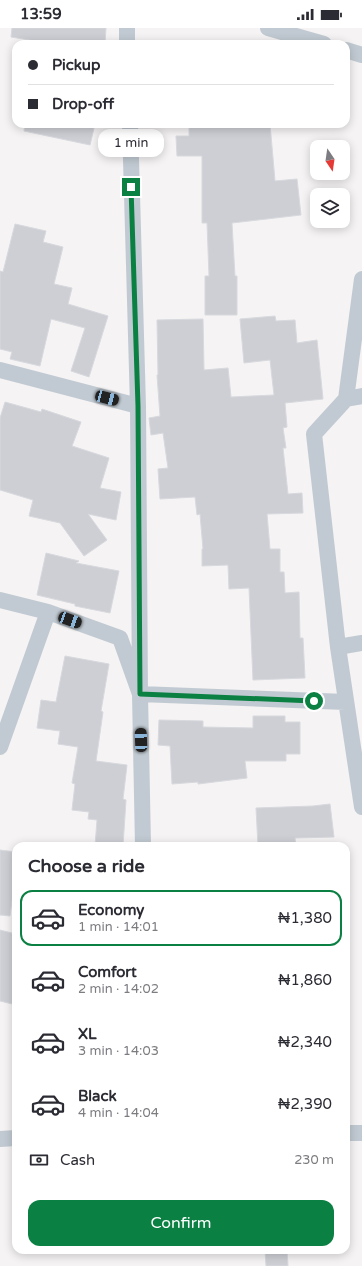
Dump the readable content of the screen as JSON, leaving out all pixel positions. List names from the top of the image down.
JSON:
{
  "north": "bottom",
  "page": {
    "status": "13:59",
    "banner": ["Pickup", "Drop-off"],
    "bubble": "1 min",
    "heading": "Choose a ride",
    "list": [
      {
        "name": "Economy",
        "note": "1 min · 14:01",
        "value": "₦1,380"
      },
      {
        "name": "Comfort",
        "note": "2 min · 14:02",
        "value": "₦1,860"
      },
      {
        "name": "XL",
        "note": "3 min · 14:03",
        "value": "₦2,340"
      },
      {
        "name": "Black",
        "note": "4 min · 14:04",
        "value": "₦2,390"
      }
    ],
    "pay": ["Cash", "230 m"],
    "buttons": "Confirm"
  }
}
